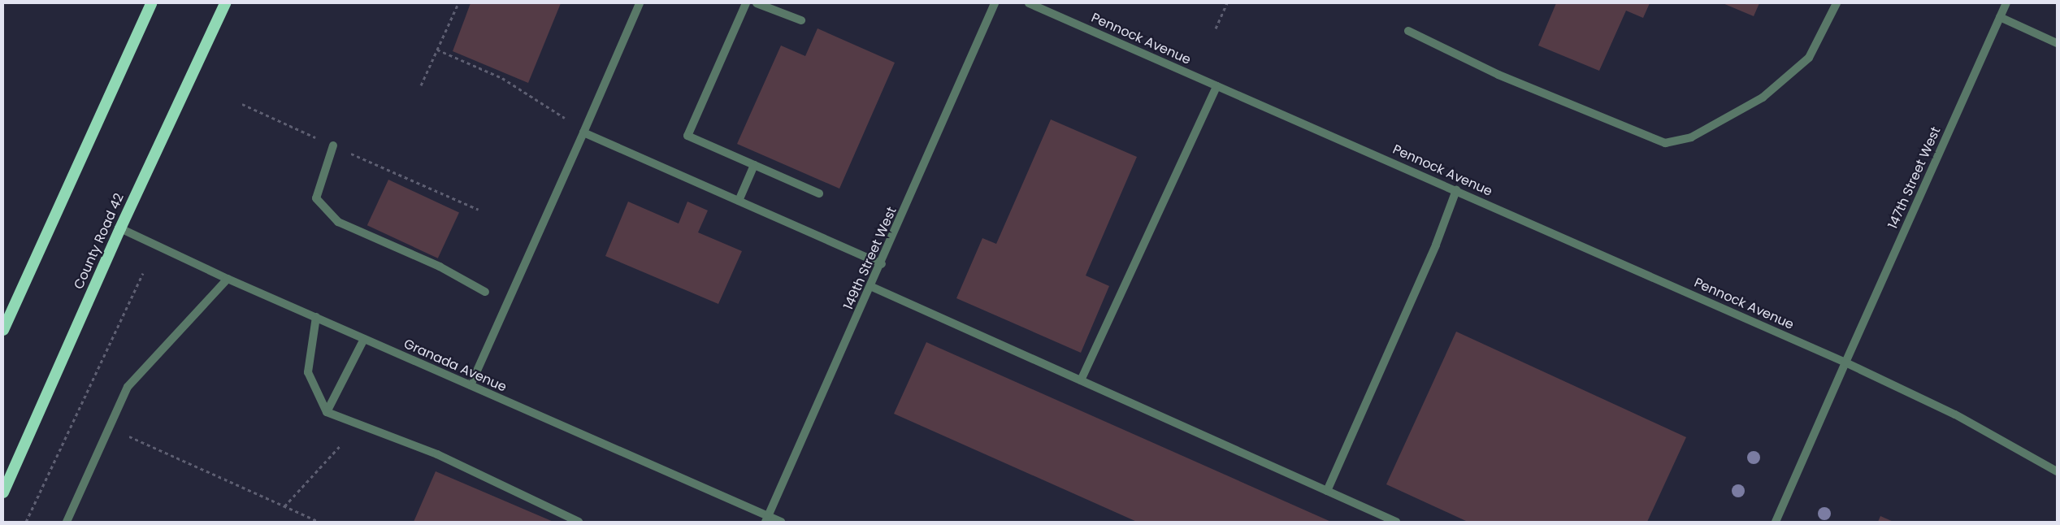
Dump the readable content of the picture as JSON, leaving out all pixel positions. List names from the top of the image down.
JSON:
{
  "streets": {
    "highway": ["County Road 42"],
    "street": [
      "Pennock Avenue",
      "147th Street West",
      "149th Street West",
      "Granada Avenue"
    ]
  },
  "crossings": [
    ["Pennock Avenue", "147th Street West"],
    ["County Road 42", "Granada Avenue"],
    ["149th Street West", "Granada Avenue"]
  ]
}
